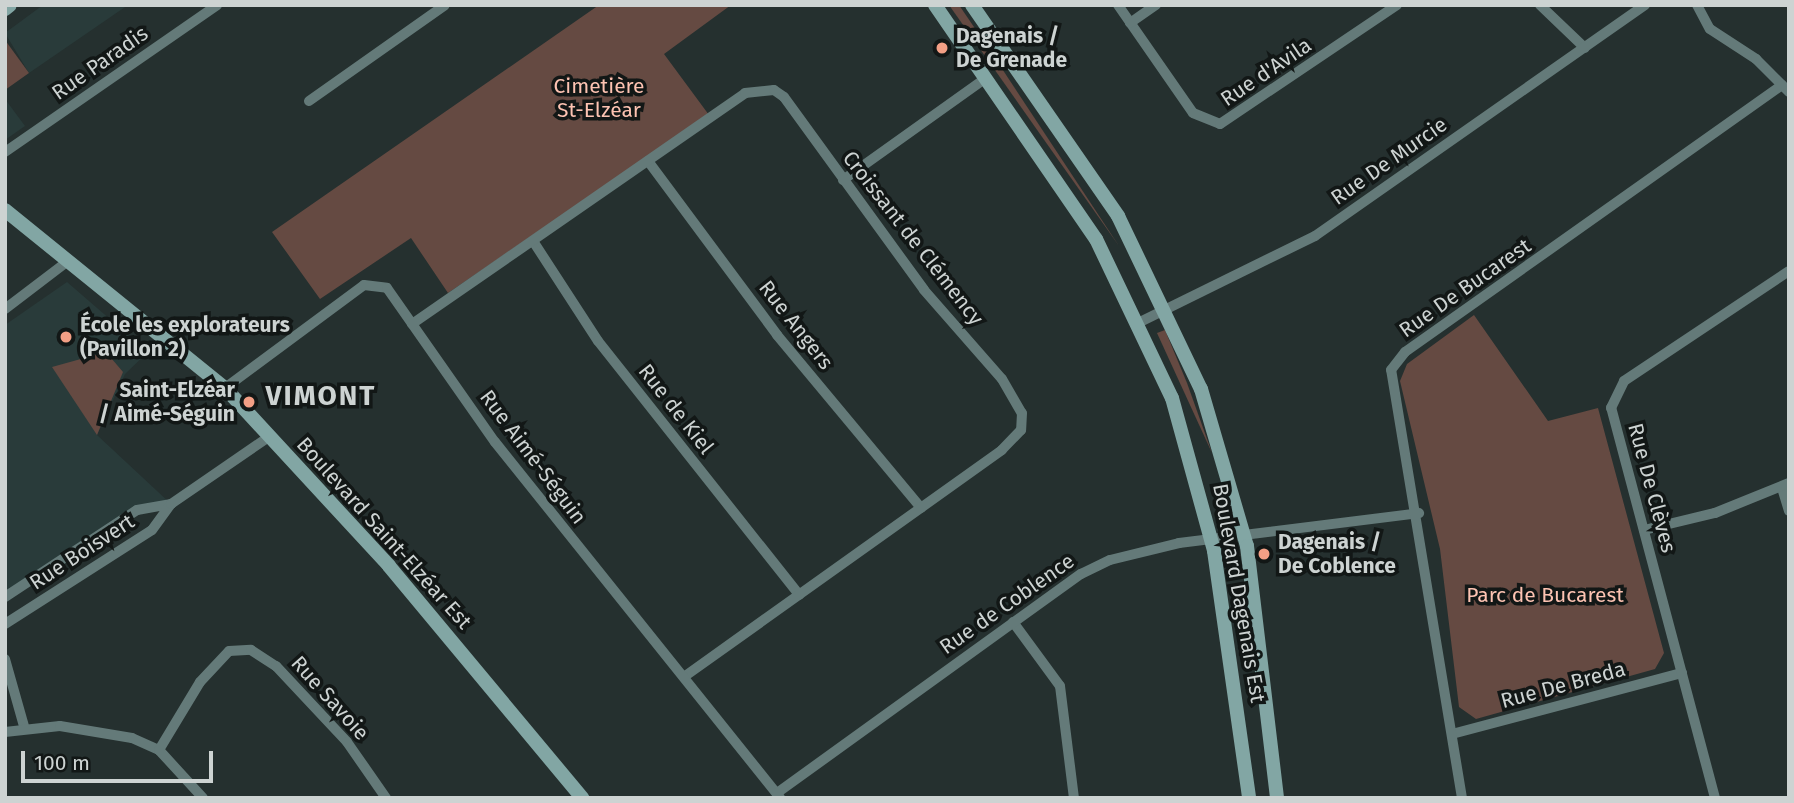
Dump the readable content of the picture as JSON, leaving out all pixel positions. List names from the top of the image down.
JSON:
{
  "streets": {
    "main road": ["Boulevard Saint-Elzéar Est", "Boulevard Dagenais Est"],
    "street": [
      "Rue Paradis",
      "Rue d'Avila",
      "Rue De Murcie",
      "Croissant de Clémency",
      "Rue De Bucarest",
      "Rue Angers",
      "Rue de Kiel",
      "Rue Aimé-Séguin",
      "Rue De Clèves",
      "Rue Boisvert",
      "Rue de Coblence",
      "Rue De Breda",
      "Rue Savoie"
    ]
  },
  "crossings": [
    ["Rue De Murcie", "Boulevard Dagenais Est"],
    ["Croissant de Clémency", "Rue Angers"],
    ["Croissant de Clémency", "Rue de Kiel"],
    ["Croissant de Clémency", "Rue Aimé-Séguin"],
    ["Rue De Bucarest", "Rue de Coblence"],
    ["Rue De Bucarest", "Rue De Breda"],
    ["Rue Aimé-Séguin", "Boulevard Saint-Elzéar Est"],
    ["Rue Aimé-Séguin", "Rue de Coblence"],
    ["Rue De Clèves", "Rue De Breda"],
    ["Boulevard Saint-Elzéar Est", "Rue Boisvert"],
    ["Boulevard Dagenais Est", "Rue de Coblence"]
  ],
  "districts": ["VIMONT"],
  "parks": ["Cimetière St-Elzéar", "Parc de Bucarest"],
  "places": [
    "Dagenais / De Grenade",
    "École les explorateurs (Pavillon 2)",
    "Saint-Elzéar / Aimé-Séguin",
    "Dagenais / De Coblence"
  ],
  "scale_bar": "100 m"
}
